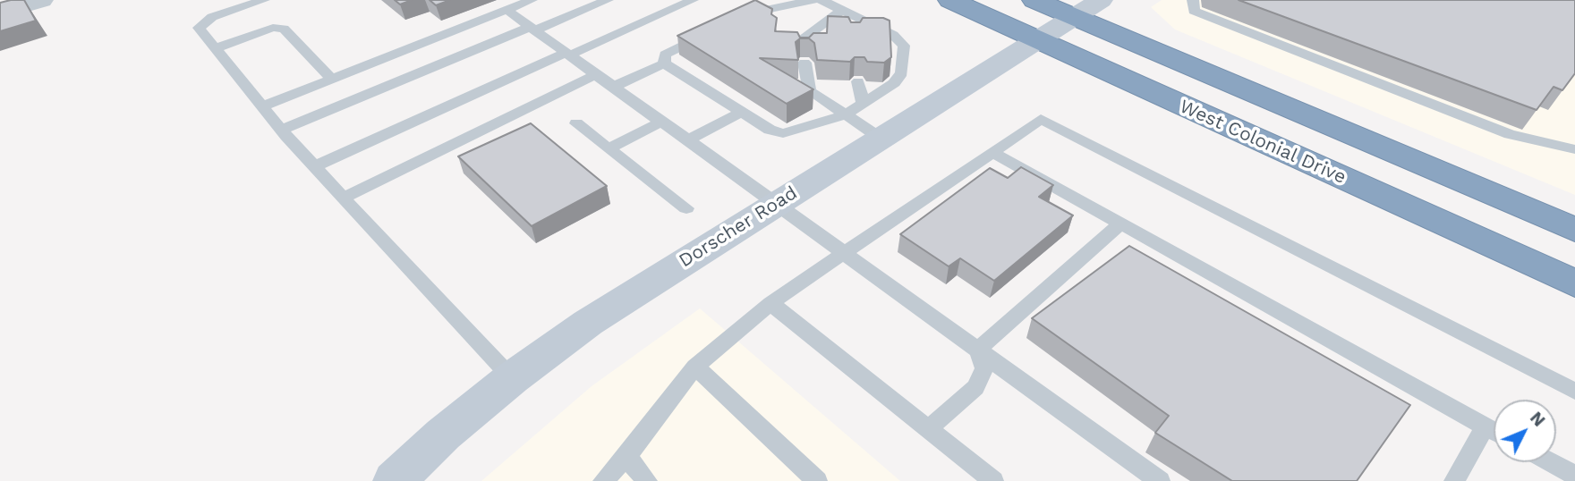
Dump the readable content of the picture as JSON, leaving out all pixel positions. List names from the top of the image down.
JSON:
{
  "streets": {
    "highway": ["West Colonial Drive"],
    "street": ["Dorscher Road"]
  },
  "crossings": [
    ["West Colonial Drive", "Dorscher Road"]
  ],
  "north": "top right"
}
